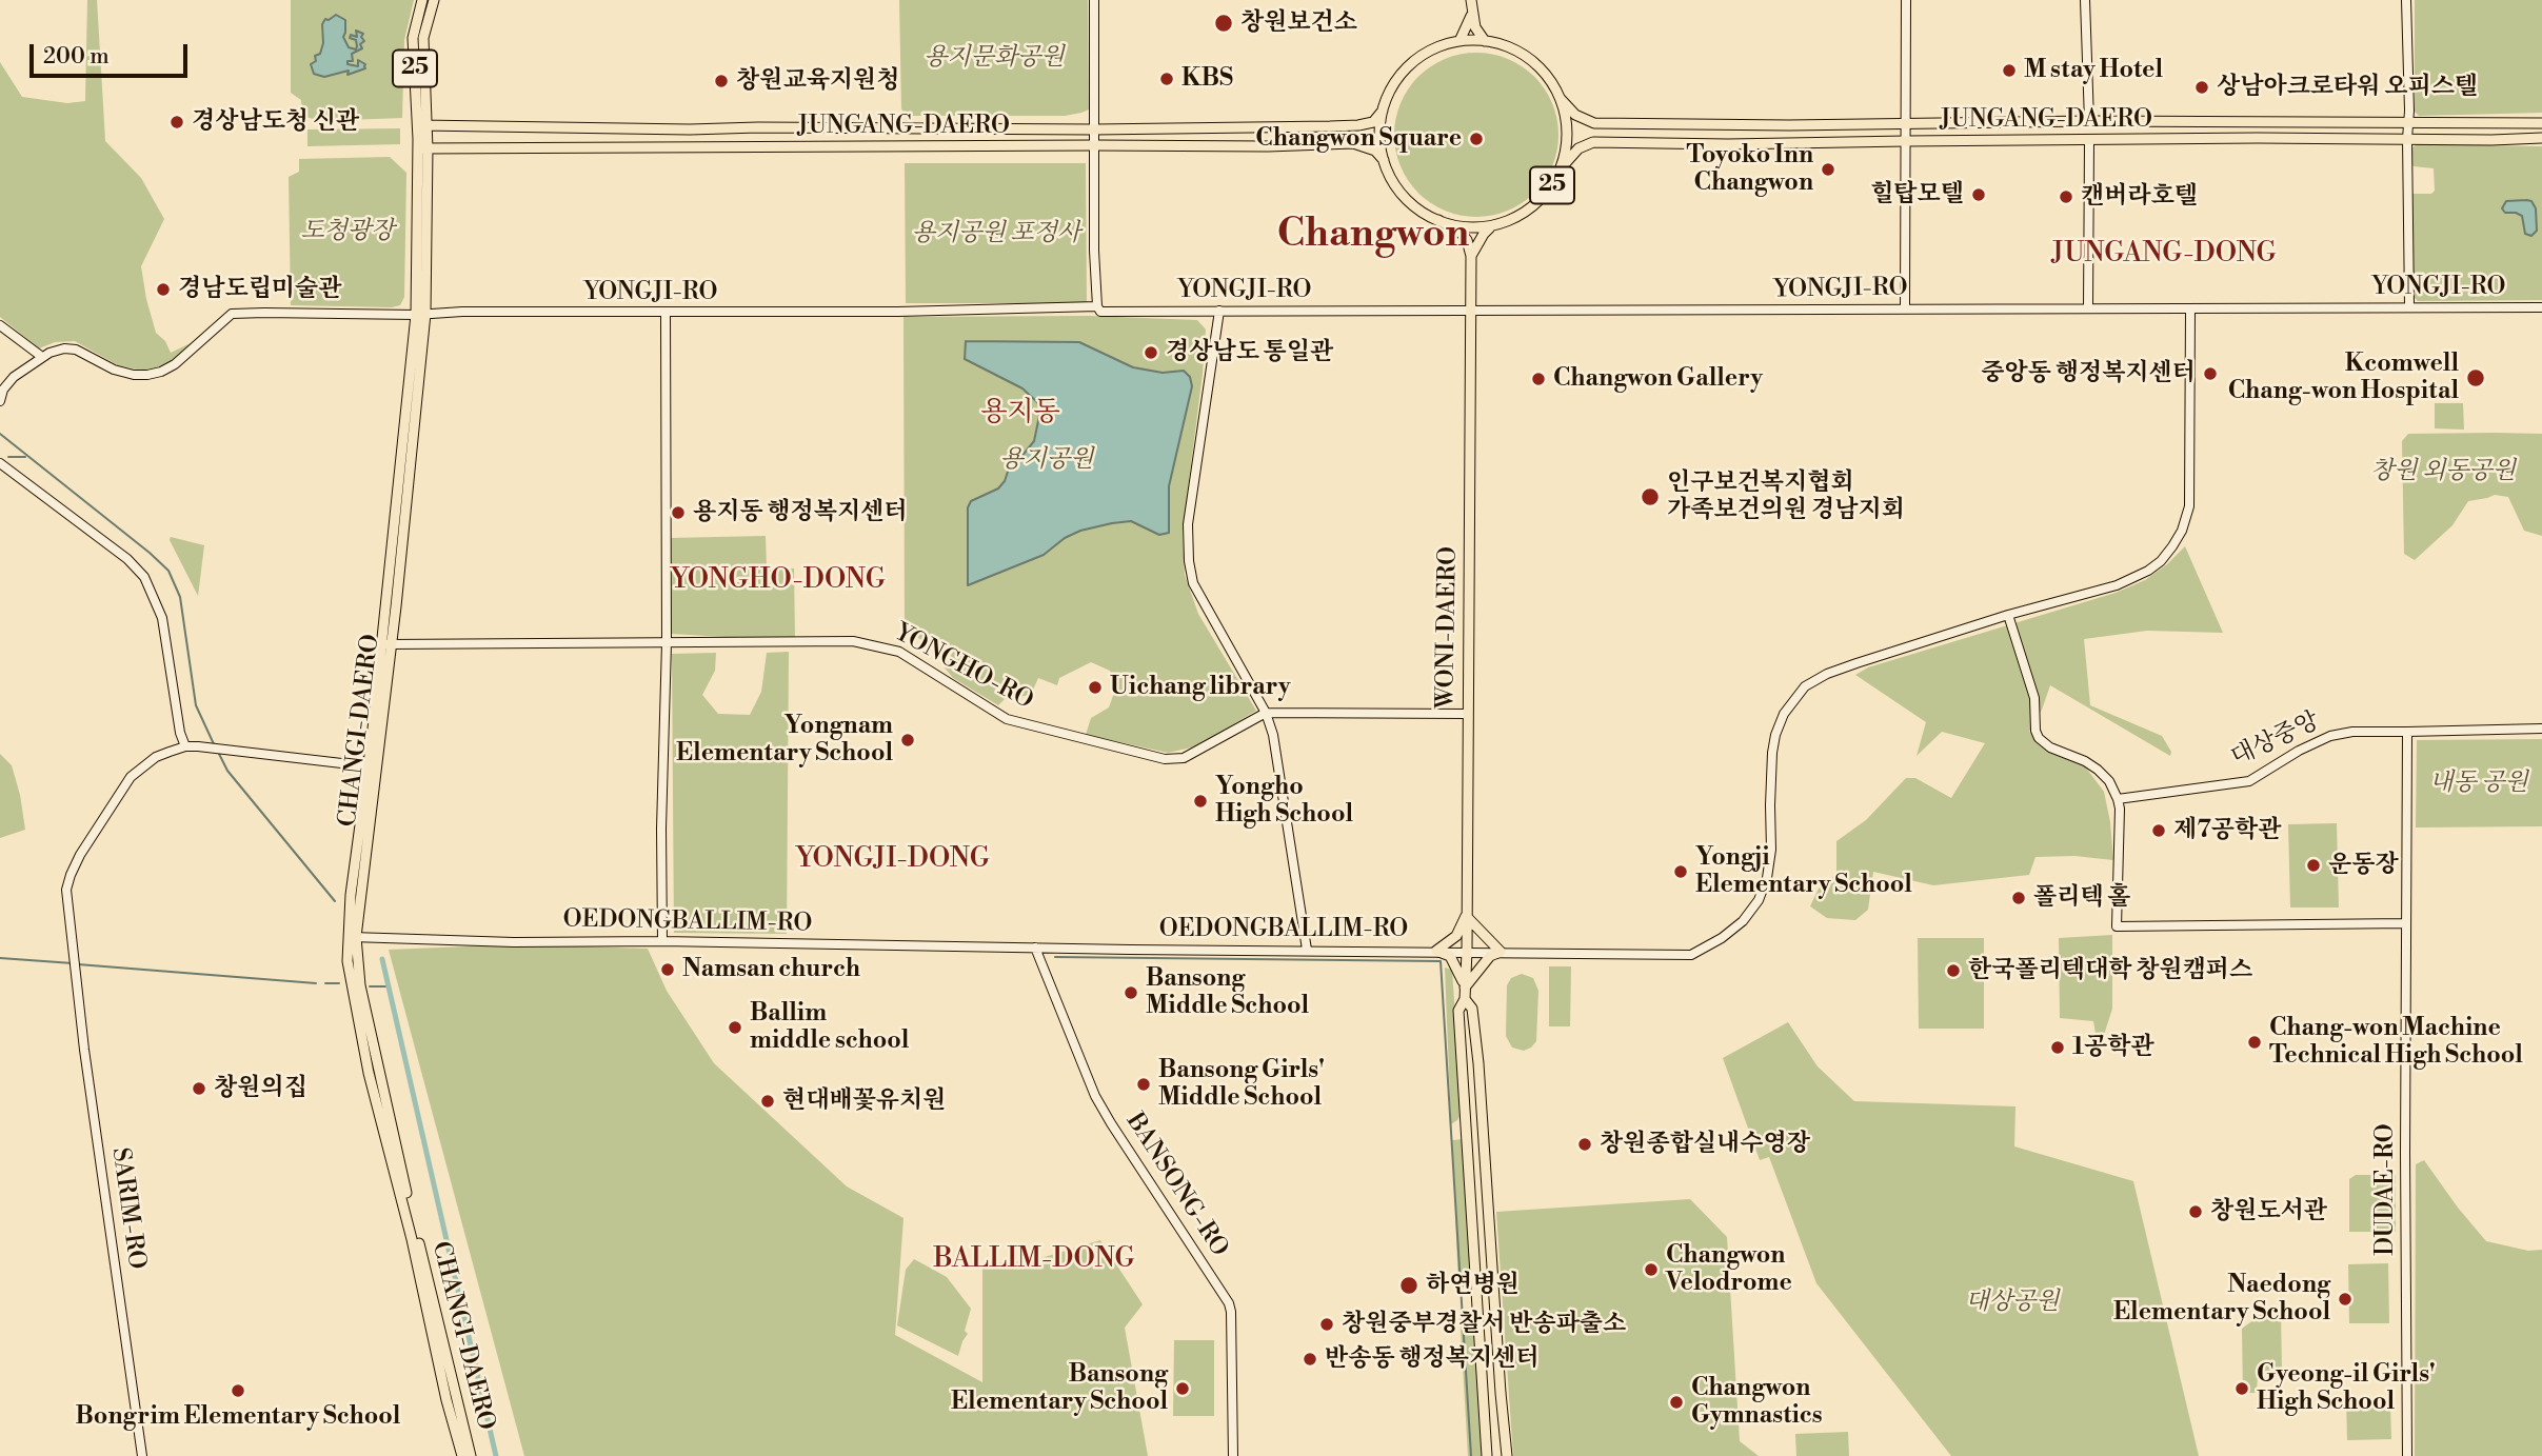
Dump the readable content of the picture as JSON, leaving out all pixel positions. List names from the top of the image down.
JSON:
{
  "streets": {
    "main road": [
      "25",
      "JUNGANG-DAERO",
      "WONI-DAERO",
      "CHANGI-DAERO"
    ],
    "street": [
      "YONGJI-RO",
      "YONGHO-RO",
      "대상중앙",
      "OEDONGBALLIM-RO",
      "BANSONG-RO",
      "DUDAE-RO",
      "SARIM-RO"
    ]
  },
  "crossings": [
    ["25", "JUNGANG-DAERO"],
    ["JUNGANG-DAERO", "CHANGI-DAERO"],
    ["YONGJI-RO", "WONI-DAERO"],
    ["YONGJI-RO", "CHANGI-DAERO"],
    ["YONGJI-RO", "OEDONGBALLIM-RO"],
    ["WONI-DAERO", "YONGHO-RO"],
    ["WONI-DAERO", "OEDONGBALLIM-RO"],
    ["YONGHO-RO", "CHANGI-DAERO"],
    ["CHANGI-DAERO", "OEDONGBALLIM-RO"],
    ["대상중앙", "DUDAE-RO"],
    ["OEDONGBALLIM-RO", "BANSONG-RO"]
  ],
  "districts": [
    "Changwon",
    "JUNGANG-DONG",
    "용지동",
    "YONGHO-DONG",
    "YONGJI-DONG",
    "BALLIM-DONG"
  ],
  "parks": [
    "용지문화공원",
    "도청광장",
    "용지공원 포정사",
    "용지공원",
    "창원 외동공원",
    "내동 공원",
    "대상공원"
  ],
  "places": [
    "창원보건소",
    "M stay Hotel",
    "KBS",
    "창원교육지원청",
    "상남아크로타워 오피스텔",
    "경상남도청 신관",
    "Changwon Square",
    "Toyoko Inn Changwon",
    "힐탑모텔",
    "캔버라호텔",
    "경남도립미술관",
    "경상남도 통일관",
    "중앙동 행정복지센터",
    "Kcomwell Chang-won Hospital",
    "Changwon Gallery",
    "인구보건복지협회 가족보건의원 경남지회",
    "용지동 행정복지센터",
    "Uichang library",
    "Yongnam Elementary School",
    "Yongho High School",
    "제7공학관",
    "운동장",
    "Yongji Elementary School",
    "폴리텍 홀",
    "Namsan church",
    "한국폴리텍대학 창원캠퍼스",
    "Bansong Middle School",
    "Ballim middle school",
    "Chang-won Machine Technical High School",
    "1공학관",
    "Bansong Girls' Middle School",
    "창원의집",
    "현대배꽃유치원",
    "창원종합실내수영장",
    "창원도서관",
    "Changwon Velodrome",
    "하연병원",
    "Naedong Elementary School",
    "창원중부경찰서 반송파출소",
    "반송동 행정복지센터",
    "Bansong Elementary School",
    "Gyeong-il Girls' High School",
    "Bongrim Elementary School",
    "Changwon Gymnastics"
  ],
  "scale_bar": "200 m"
}
